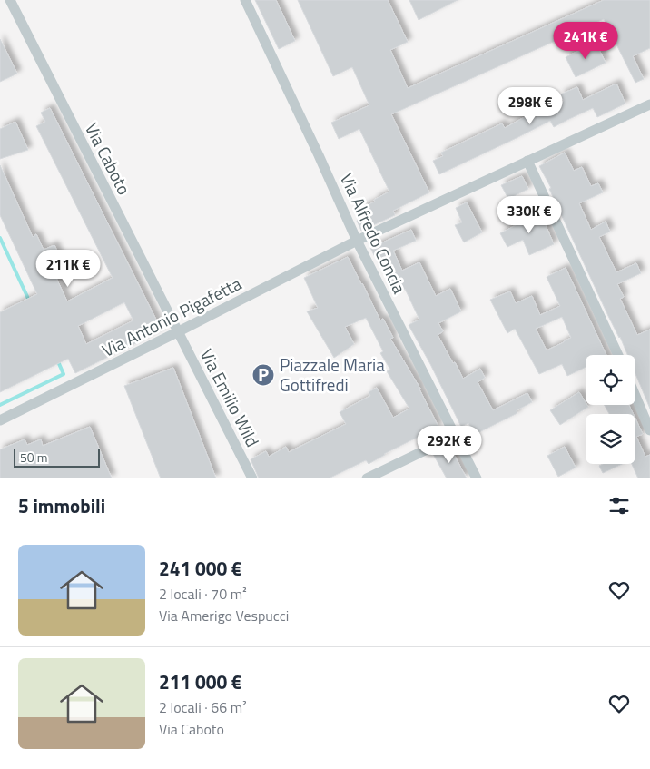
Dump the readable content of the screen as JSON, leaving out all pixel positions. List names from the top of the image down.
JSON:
{
  "streets": {
    "street": [
      "Via Caboto",
      "Via Alfredo Concia",
      "Via Antonio Pigafetta",
      "Via Emilio Wild"
    ]
  },
  "crossings": [
    ["Via Caboto", "Via Antonio Pigafetta"],
    ["Via Caboto", "Via Emilio Wild"],
    ["Via Alfredo Concia", "Via Antonio Pigafetta"],
    ["Via Antonio Pigafetta", "Via Emilio Wild"]
  ],
  "places": {
    "parking": ["Piazzale Maria Gottifredi"]
  },
  "scale_bar": "50 m",
  "page": {
    "price": [
      "241K €",
      "298K €",
      "330K €",
      "211K €",
      "292K €"
    ],
    "scale": "50 m",
    "heading": "5 immobili",
    "list": [
      {
        "name": "241 000 €",
        "note": "2 locali · 70 m² · Via Amerigo Vespucci"
      },
      {
        "name": "211 000 €",
        "note": "2 locali · 66 m² · Via Caboto"
      }
    ]
  }
}
